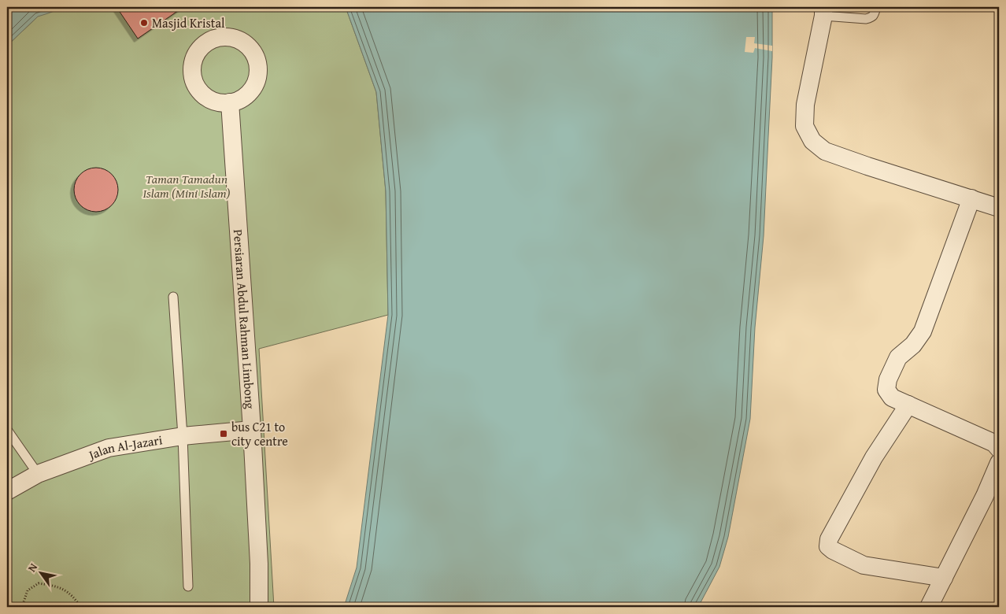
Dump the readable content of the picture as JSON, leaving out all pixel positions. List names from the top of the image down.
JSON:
{
  "streets": {
    "street": ["Persiaran Abdul Rahman Limbong", "Jalan Al-Jazari"]
  },
  "crossings": [
    ["Persiaran Abdul Rahman Limbong", "Jalan Al-Jazari"]
  ],
  "parks": ["Taman Tamadun Islam (Mini Islam)"],
  "places": {
    "other": ["Masjid Kristal"],
    "transit": ["bus C21 to city centre"]
  },
  "north": "top left"
}
